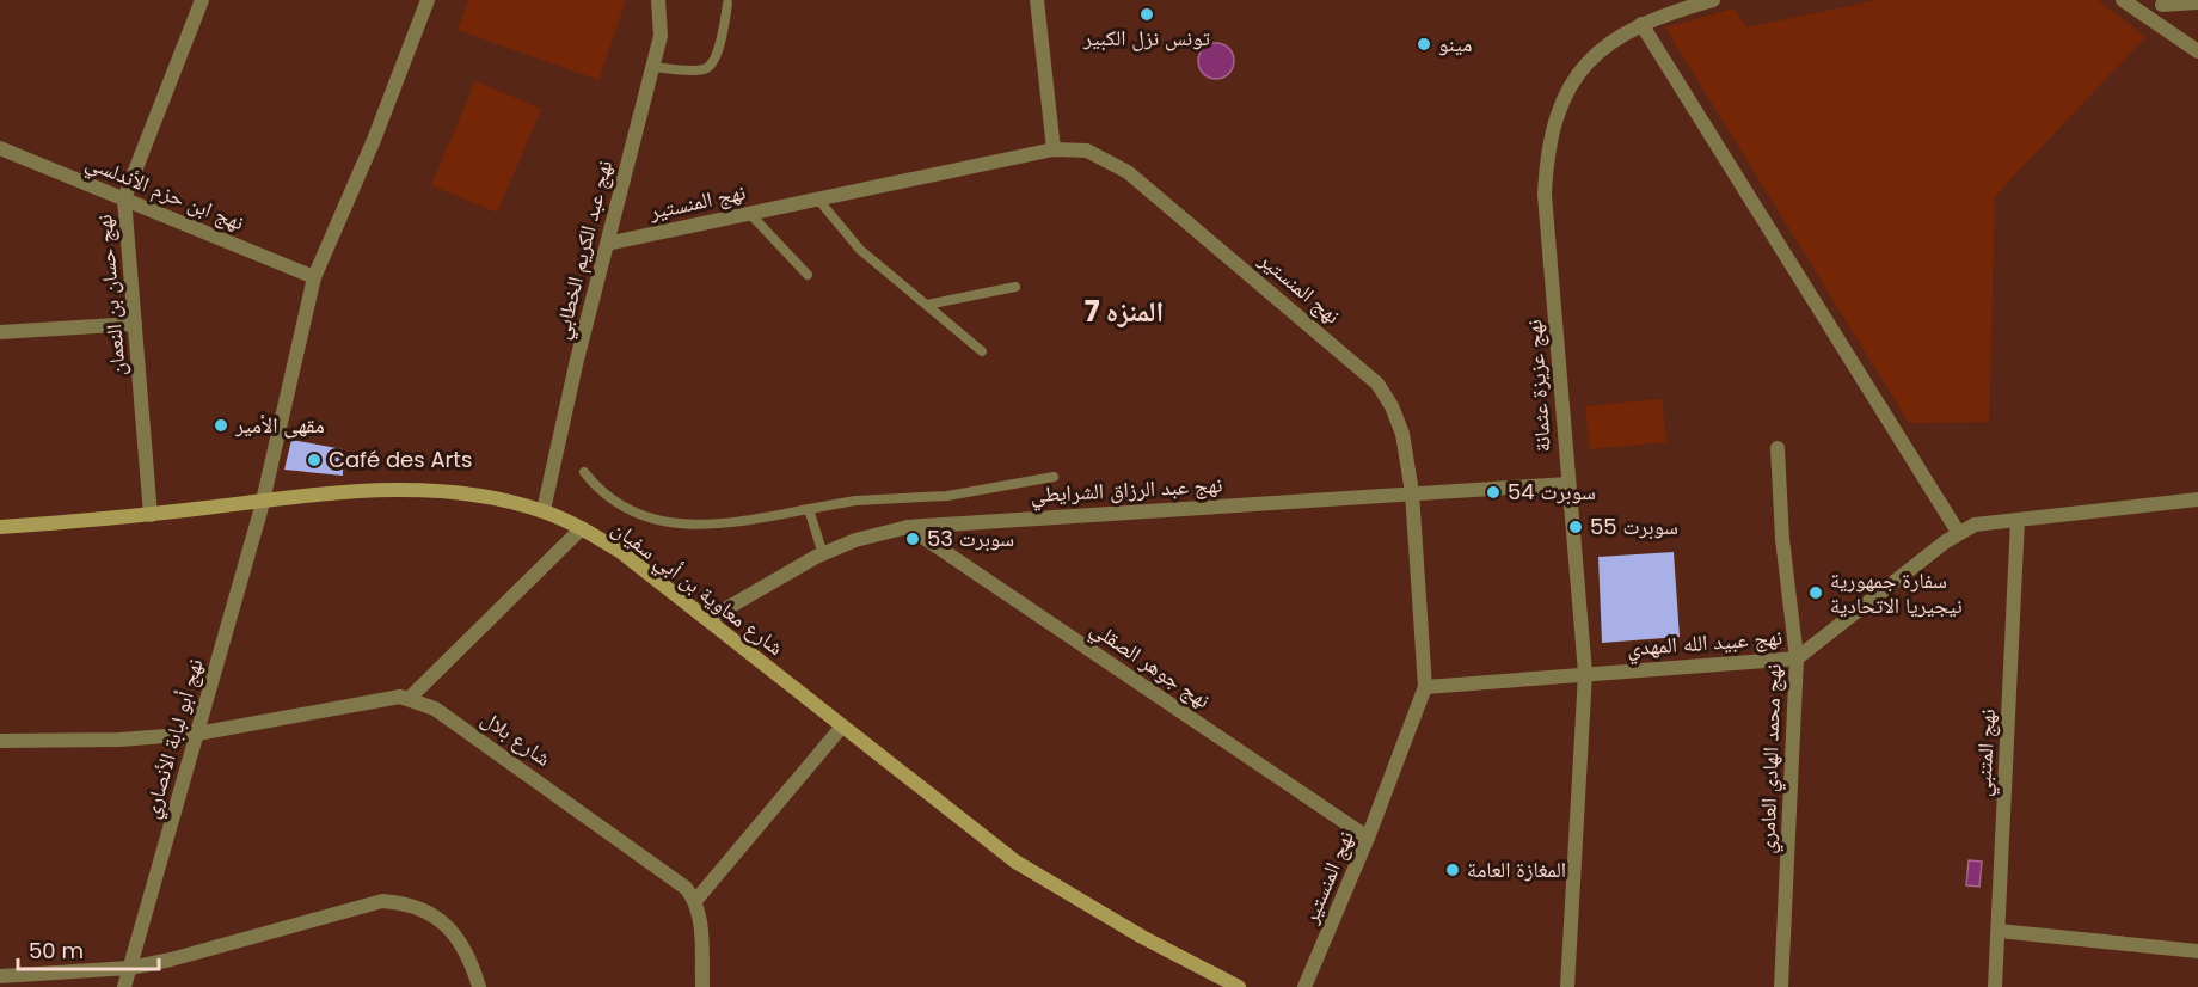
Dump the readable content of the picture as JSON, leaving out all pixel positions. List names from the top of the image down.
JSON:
{
  "streets": {
    "main road": ["شارع معاوية بن أبي سفيان"],
    "street": [
      "نهج ابن حزم الأندلسي",
      "نهج المنستير",
      "نهج عبد الكريم الخطابي",
      "نهج حسان بن النعمان",
      "نهج عزيزة عثمانة",
      "نهج عبد الرزاق الشرايطي",
      "نهج عبيد الله المهدي",
      "نهج جوهر الصقلي",
      "نهج أبو لبابة الأنصاري",
      "شارع بلال",
      "نهج المتنبي",
      "نهج محمد الهادي العامري"
    ]
  },
  "crossings": [
    ["نهج ابن حزم الأندلسي", "نهج حسان بن النعمان"],
    ["نهج ابن حزم الأندلسي", "نهج أبو لبابة الأنصاري"],
    ["نهج المنستير", "نهج عبد الكريم الخطابي"],
    ["نهج المنستير", "نهج عبد الرزاق الشرايطي"],
    ["نهج المنستير", "نهج عبيد الله المهدي"],
    ["نهج المنستير", "نهج جوهر الصقلي"],
    ["نهج عبد الكريم الخطابي", "شارع معاوية بن أبي سفيان"],
    ["نهج حسان بن النعمان", "شارع معاوية بن أبي سفيان"],
    ["نهج عزيزة عثمانة", "نهج عبد الرزاق الشرايطي"],
    ["نهج عزيزة عثمانة", "نهج عبيد الله المهدي"],
    ["نهج عبد الرزاق الشرايطي", "شارع معاوية بن أبي سفيان"],
    ["نهج عبد الرزاق الشرايطي", "نهج جوهر الصقلي"],
    ["شارع معاوية بن أبي سفيان", "نهج أبو لبابة الأنصاري"],
    ["نهج عبيد الله المهدي", "نهج المتنبي"],
    ["نهج عبيد الله المهدي", "نهج محمد الهادي العامري"]
  ],
  "districts": ["المنزه 7"],
  "places": [
    "تونس نزل الكبير",
    "مينو",
    "مقهى الأمير",
    "Café des Arts",
    "سوبرت 54",
    "سوبرت 55",
    "سوبرت 53",
    "سفارة جمهورية نيجيريا الاتحادية",
    "المغازة العامة"
  ],
  "scale_bar": "50 m"
}
